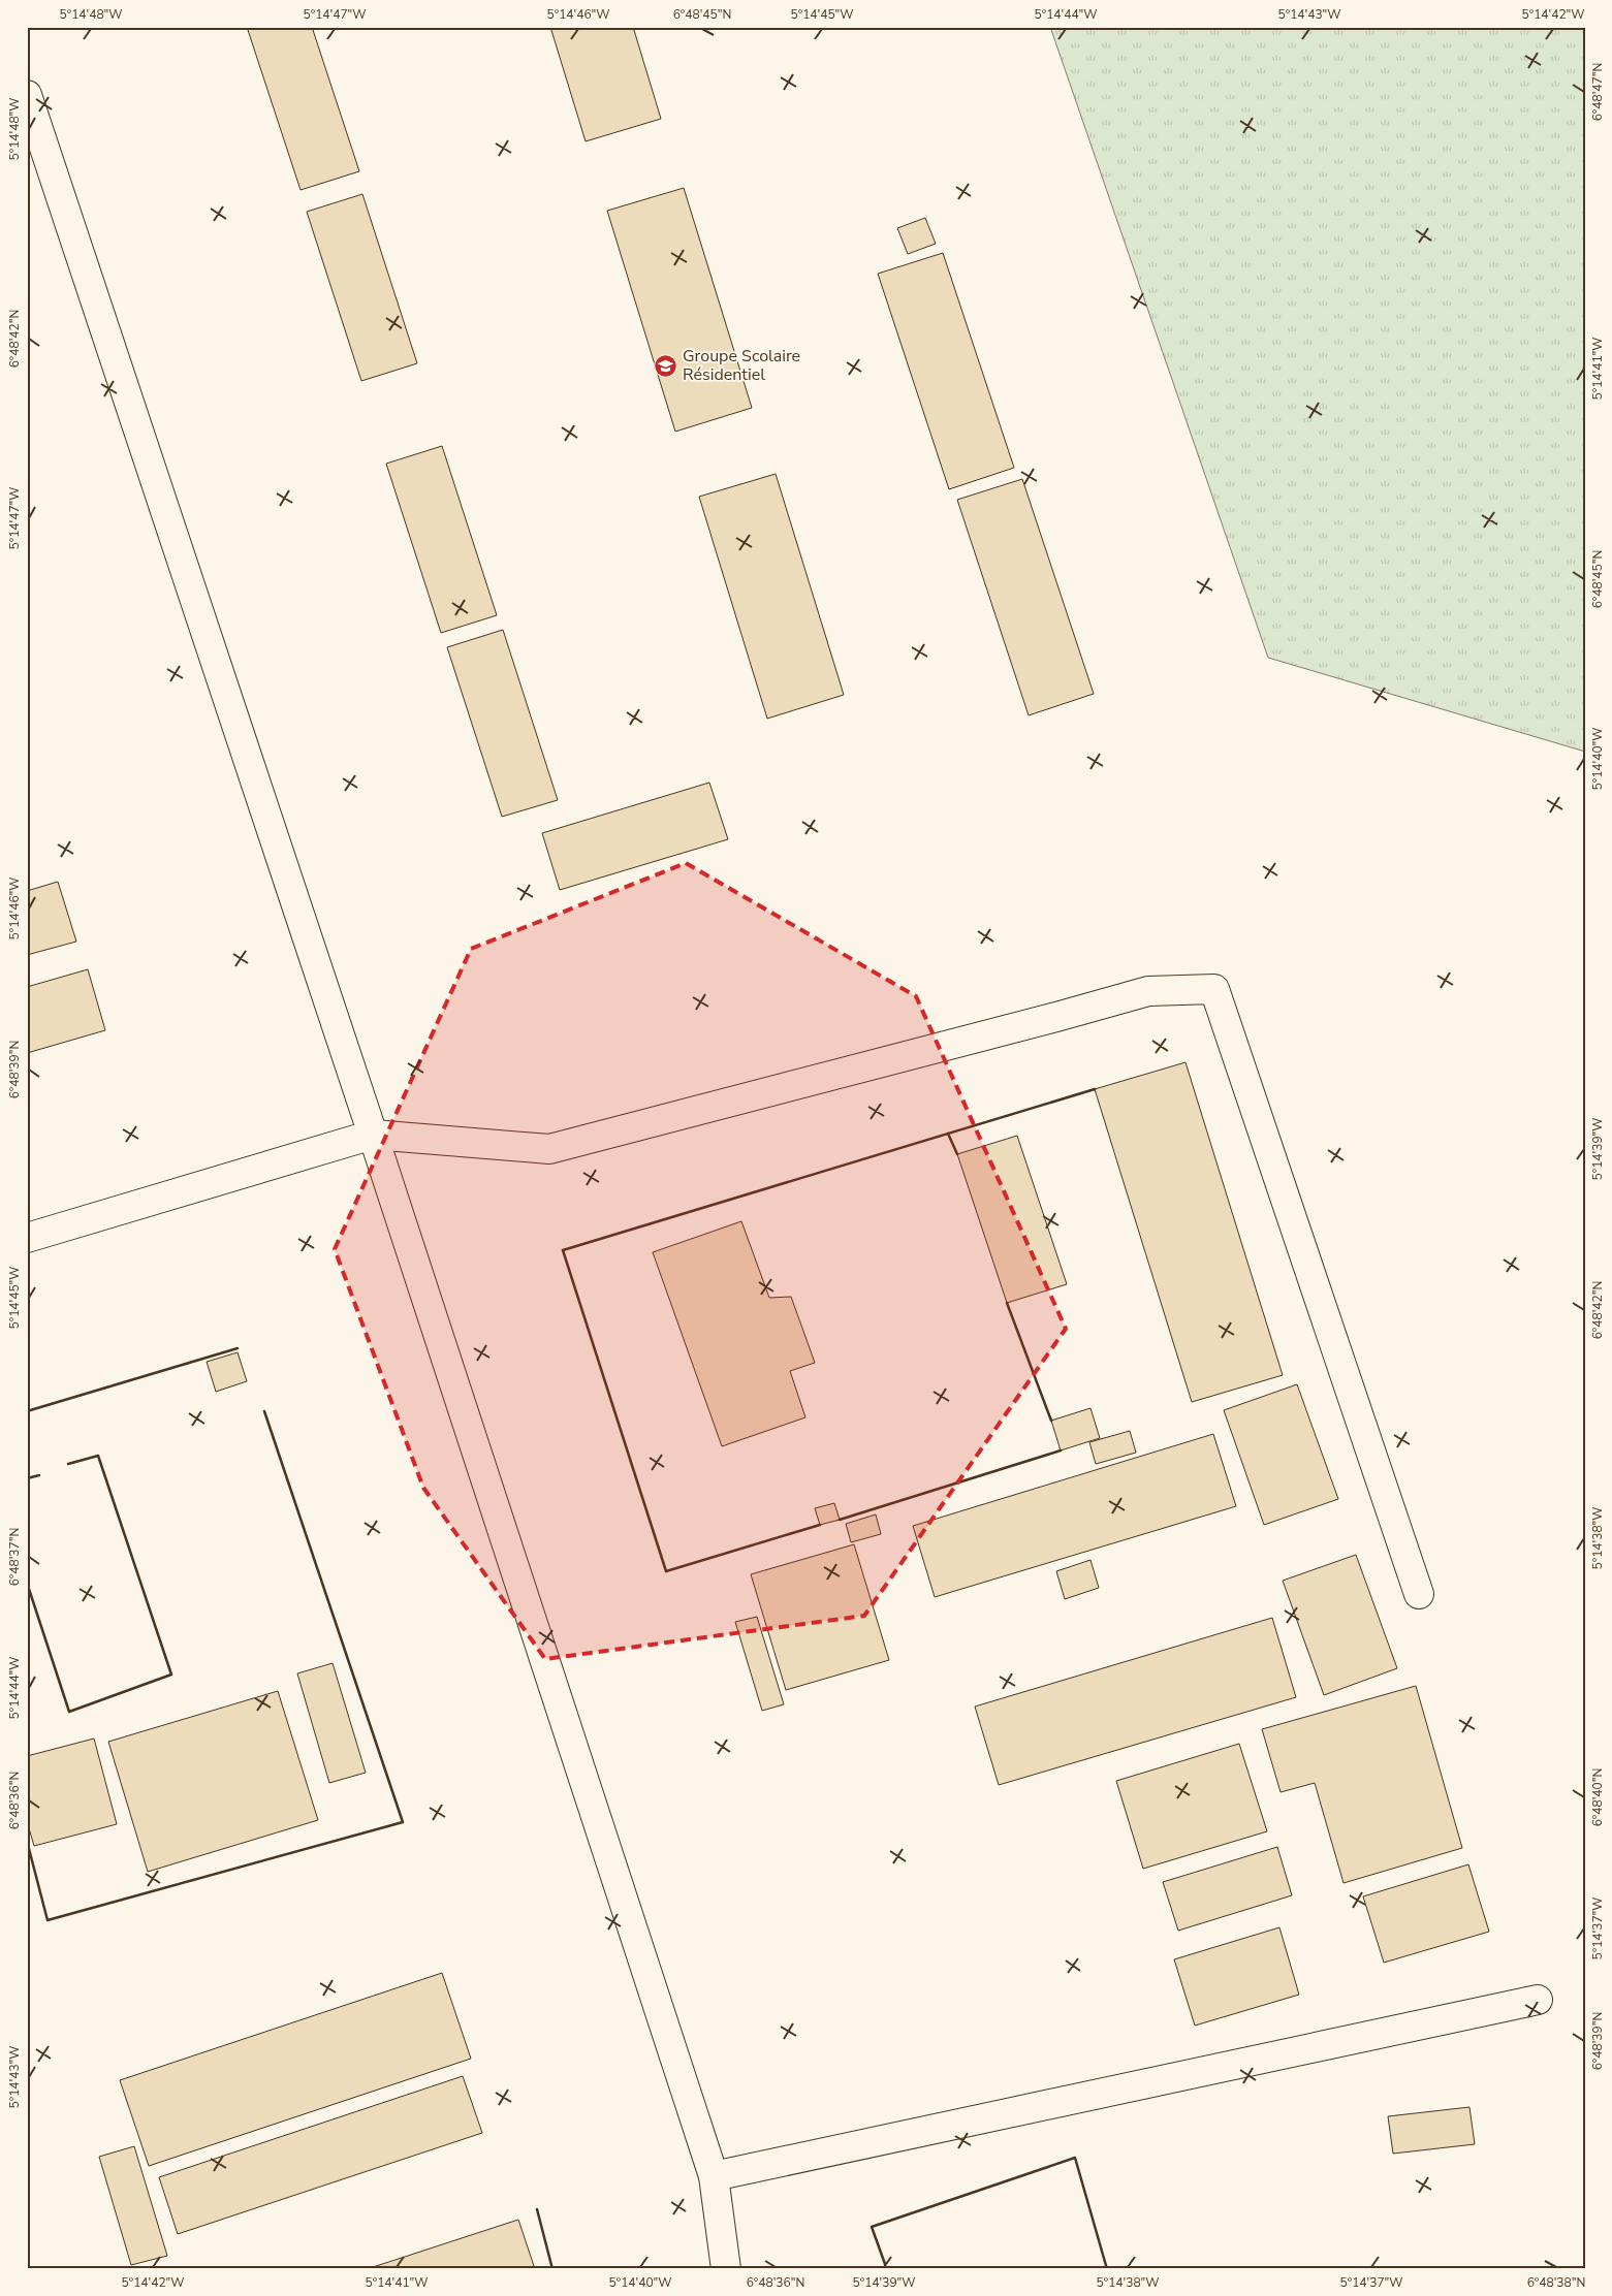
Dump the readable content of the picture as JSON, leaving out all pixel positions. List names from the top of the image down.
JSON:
{
  "places": {
    "school or university": ["Groupe Scolaire Résidentiel"]
  },
  "coordinates": [
    "5°14'48\"W",
    "5°14'47\"W",
    "5°14'46\"W",
    "6°48'45\"N",
    "5°14'45\"W",
    "5°14'44\"W",
    "5°14'43\"W",
    "5°14'42\"W",
    "6°48'47\"N",
    "6°48'42\"N",
    "5°14'41\"W",
    "5°14'40\"W",
    "6°48'39\"N",
    "5°14'39\"W",
    "5°14'38\"W",
    "6°48'37\"N",
    "6°48'40\"N",
    "6°48'36\"N",
    "5°14'37\"W",
    "6°48'38\"N"
  ]
}
